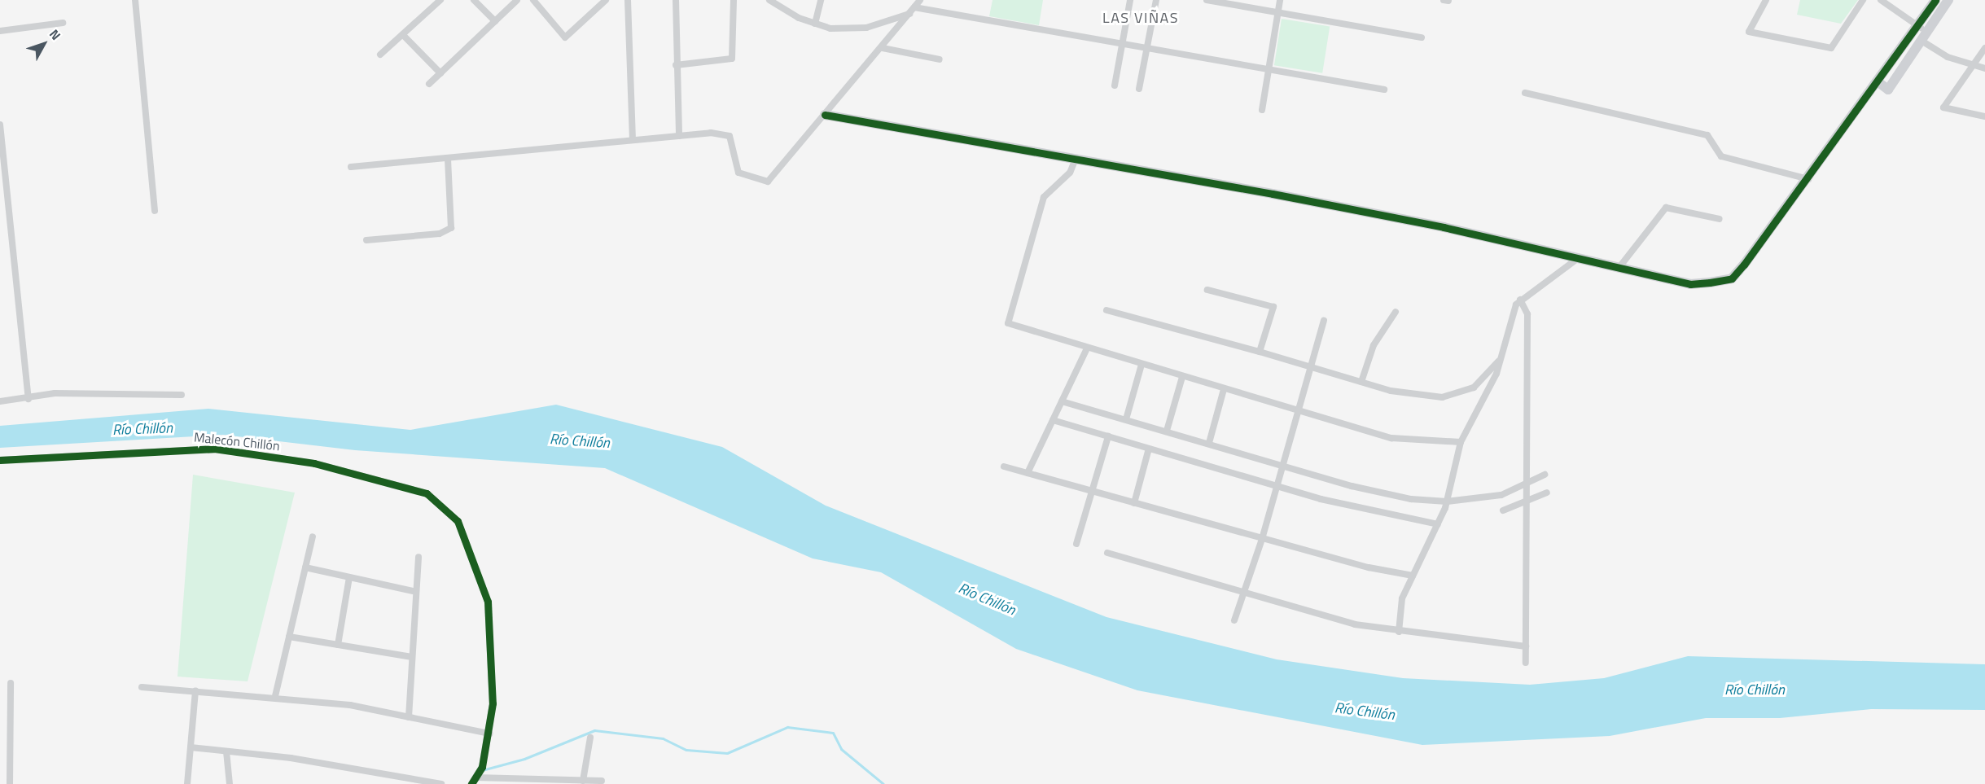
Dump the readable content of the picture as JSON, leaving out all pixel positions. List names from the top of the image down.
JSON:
{
  "streets": {
    "street": ["Malecón Chillón"]
  },
  "districts": ["LAS VIÑAS"],
  "water": ["Río Chillón"],
  "north": "top right"
}
